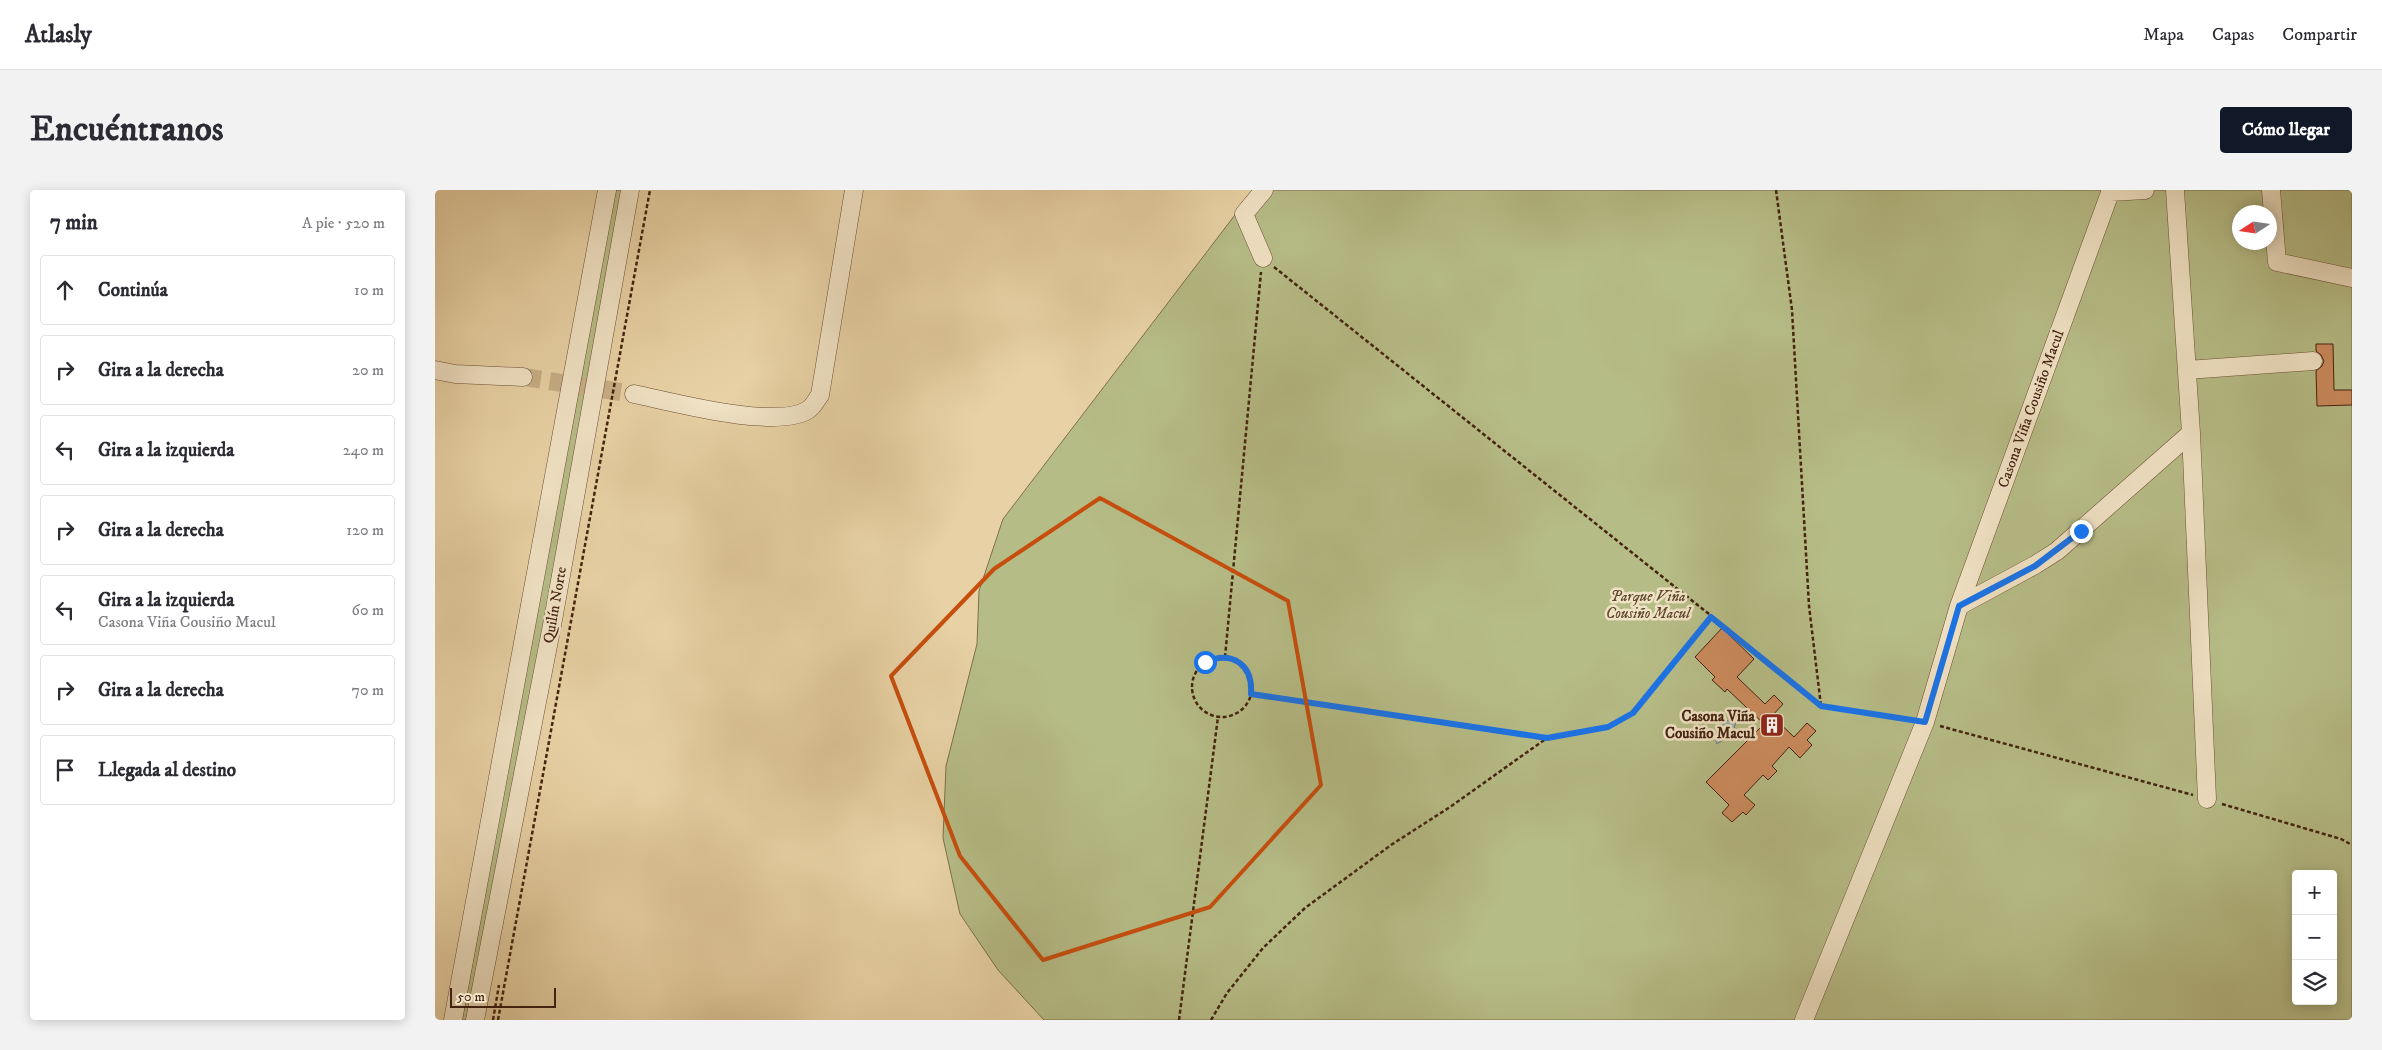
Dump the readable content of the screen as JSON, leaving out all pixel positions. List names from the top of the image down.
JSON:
{
  "streets": {
    "street": ["Casona Viña Cousiño Macul", "Quilín Norte"]
  },
  "parks": ["Parque Viña Cousiño Macul"],
  "places": {
    "building": ["Casona Viña Cousiño Macul"]
  },
  "scale_bar": "50 m",
  "north": "left",
  "page": {
    "header": "Atlasly",
    "nav": ["Mapa", "Capas", "Compartir"],
    "buttons": "Cómo llegar",
    "title": "Encuéntranos",
    "heading": ["7 min", "A pie · 520 m"],
    "list": [
      ["Continúa", "10 m"],
      ["Gira a la derecha", "20 m"],
      ["Gira a la izquierda", "240 m"],
      ["Gira a la derecha", "120 m"],
      ["Gira a la izquierda", "Casona Viña Cousiño Macul", "60 m"],
      ["Gira a la derecha", "70 m"],
      "Llegada al destino"
    ],
    "map_buttons": ["+", "−"],
    "scale": "50 m"
  }
}
